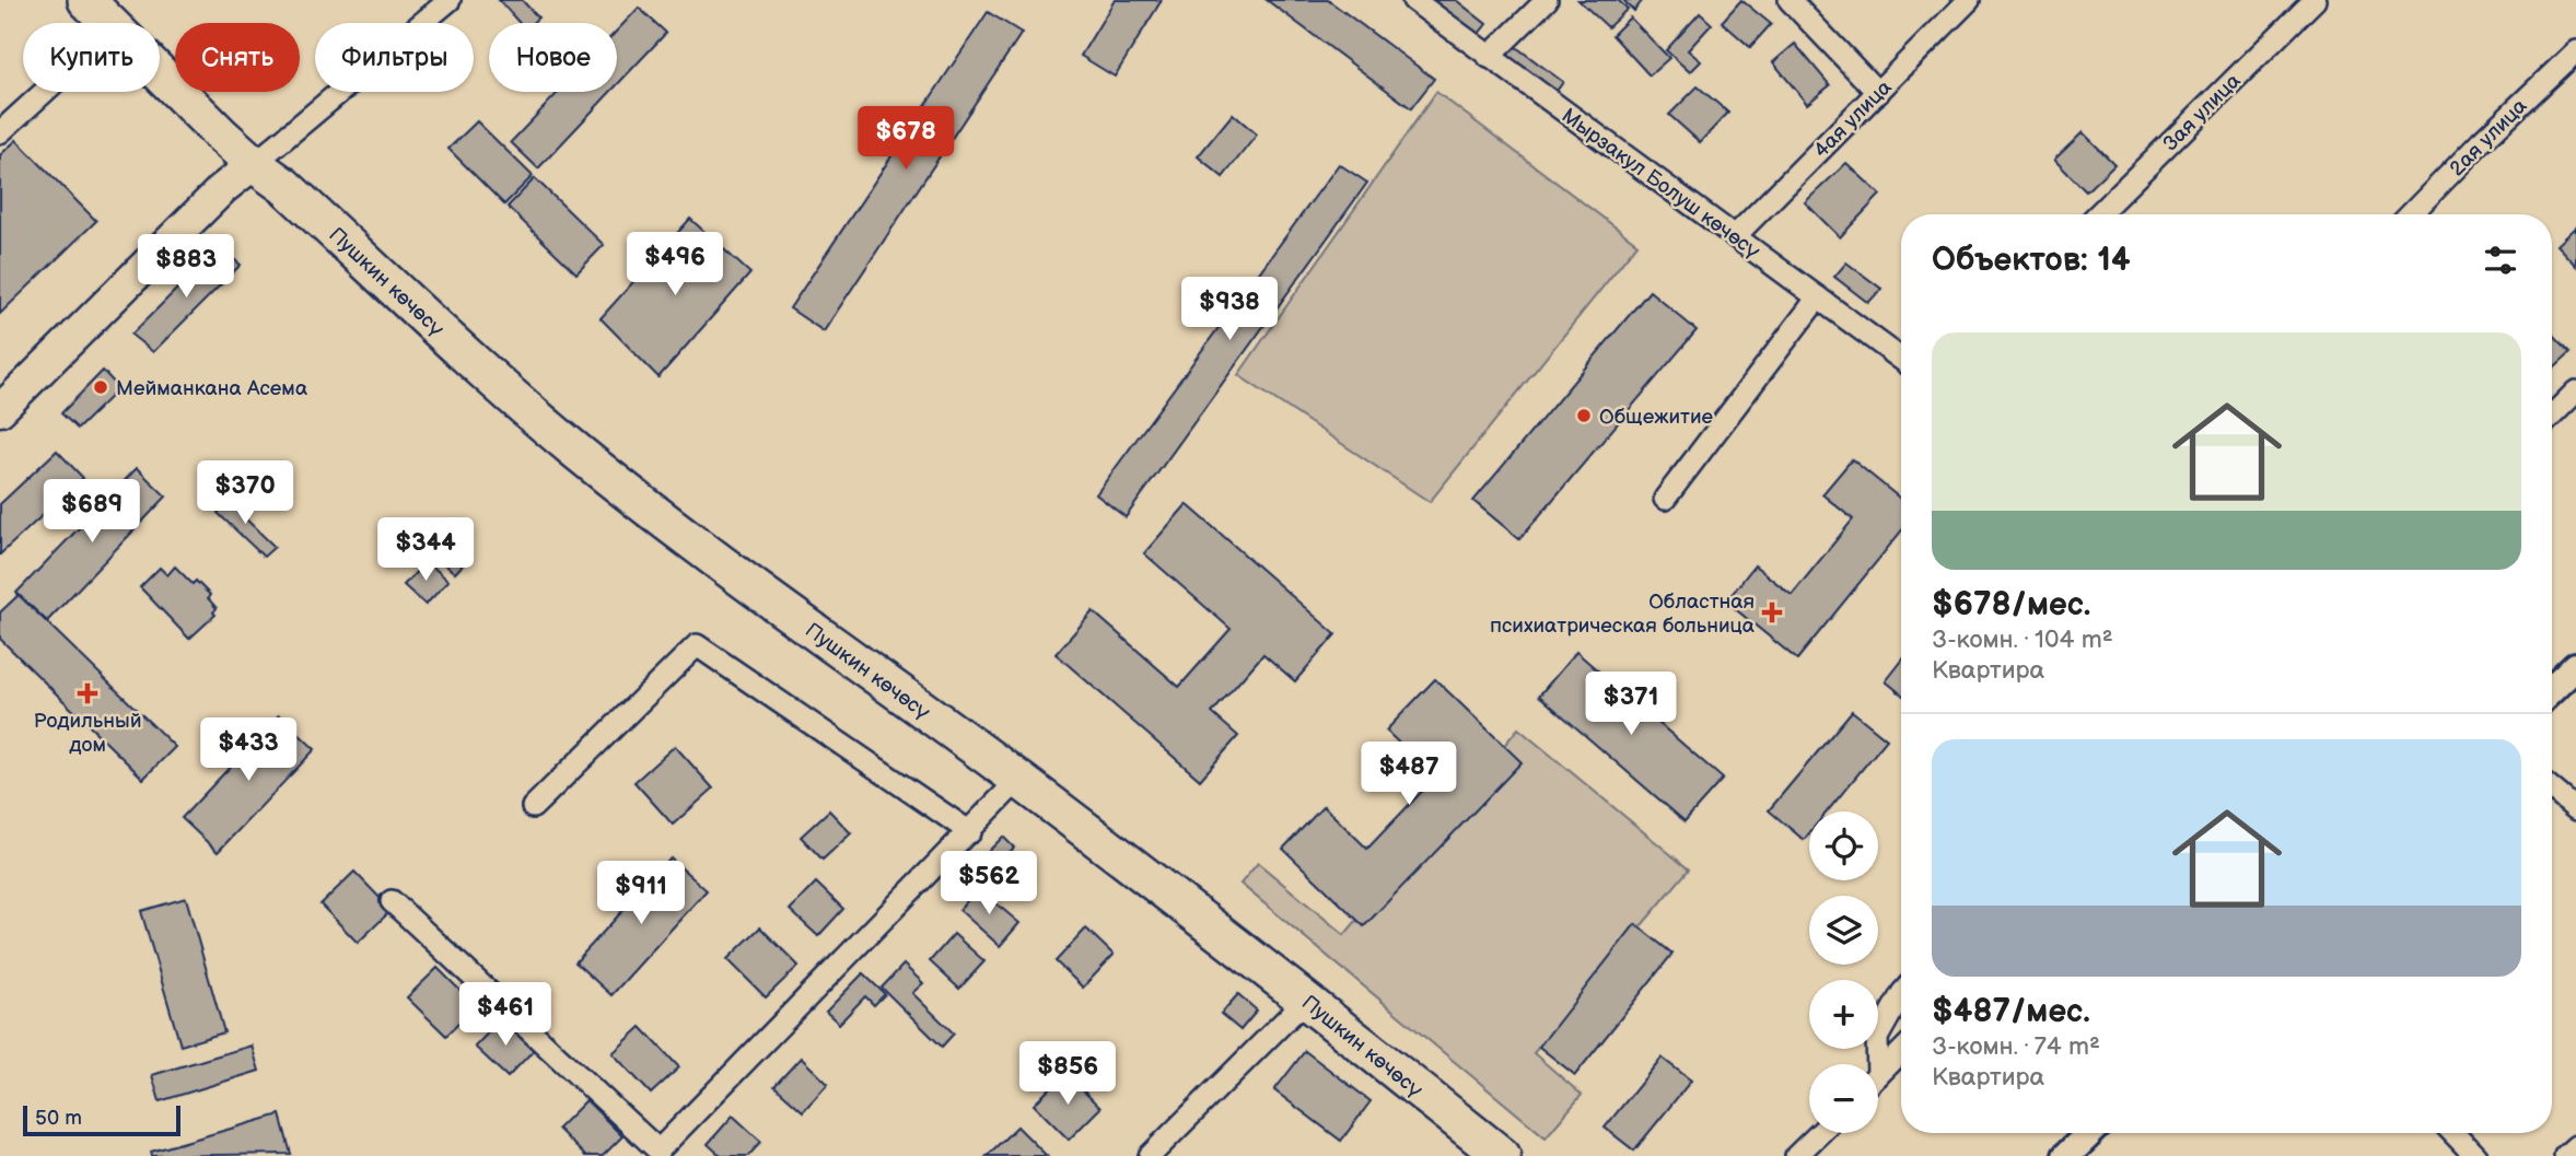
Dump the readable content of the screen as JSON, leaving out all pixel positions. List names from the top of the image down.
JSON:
{
  "streets": {
    "highway": ["Пушкин көчөсү"],
    "street": [
      "3ая улица",
      "4ая улица",
      "2ая улица",
      "Мырзакул Болуш көчөсү"
    ]
  },
  "crossings": [
    ["4ая улица", "Мырзакул Болуш көчөсү"]
  ],
  "places": {
    "other": ["Мейманкана Асема", "Общежитие"],
    "health": ["Областная психиатрическая больница", "Родильный дом"]
  },
  "scale_bar": "50 m",
  "page": {
    "chip": [
      "Купить",
      "Снять",
      "Фильтры",
      "Новое"
    ],
    "price": [
      "$678",
      "$496",
      "$883",
      "$938",
      "$370",
      "$689",
      "$344",
      "$371",
      "$433",
      "$487",
      "$562",
      "$911",
      "$461",
      "$856"
    ],
    "heading": "Объектов: 14",
    "list": [
      {
        "name": "$678/мес.",
        "note": "3-комн. · 104 m² · Квартира"
      },
      {
        "name": "$487/мес.",
        "note": "3-комн. · 74 m² · Квартира"
      }
    ],
    "map_buttons": ["+", "−"],
    "scale": "50 m"
  }
}
